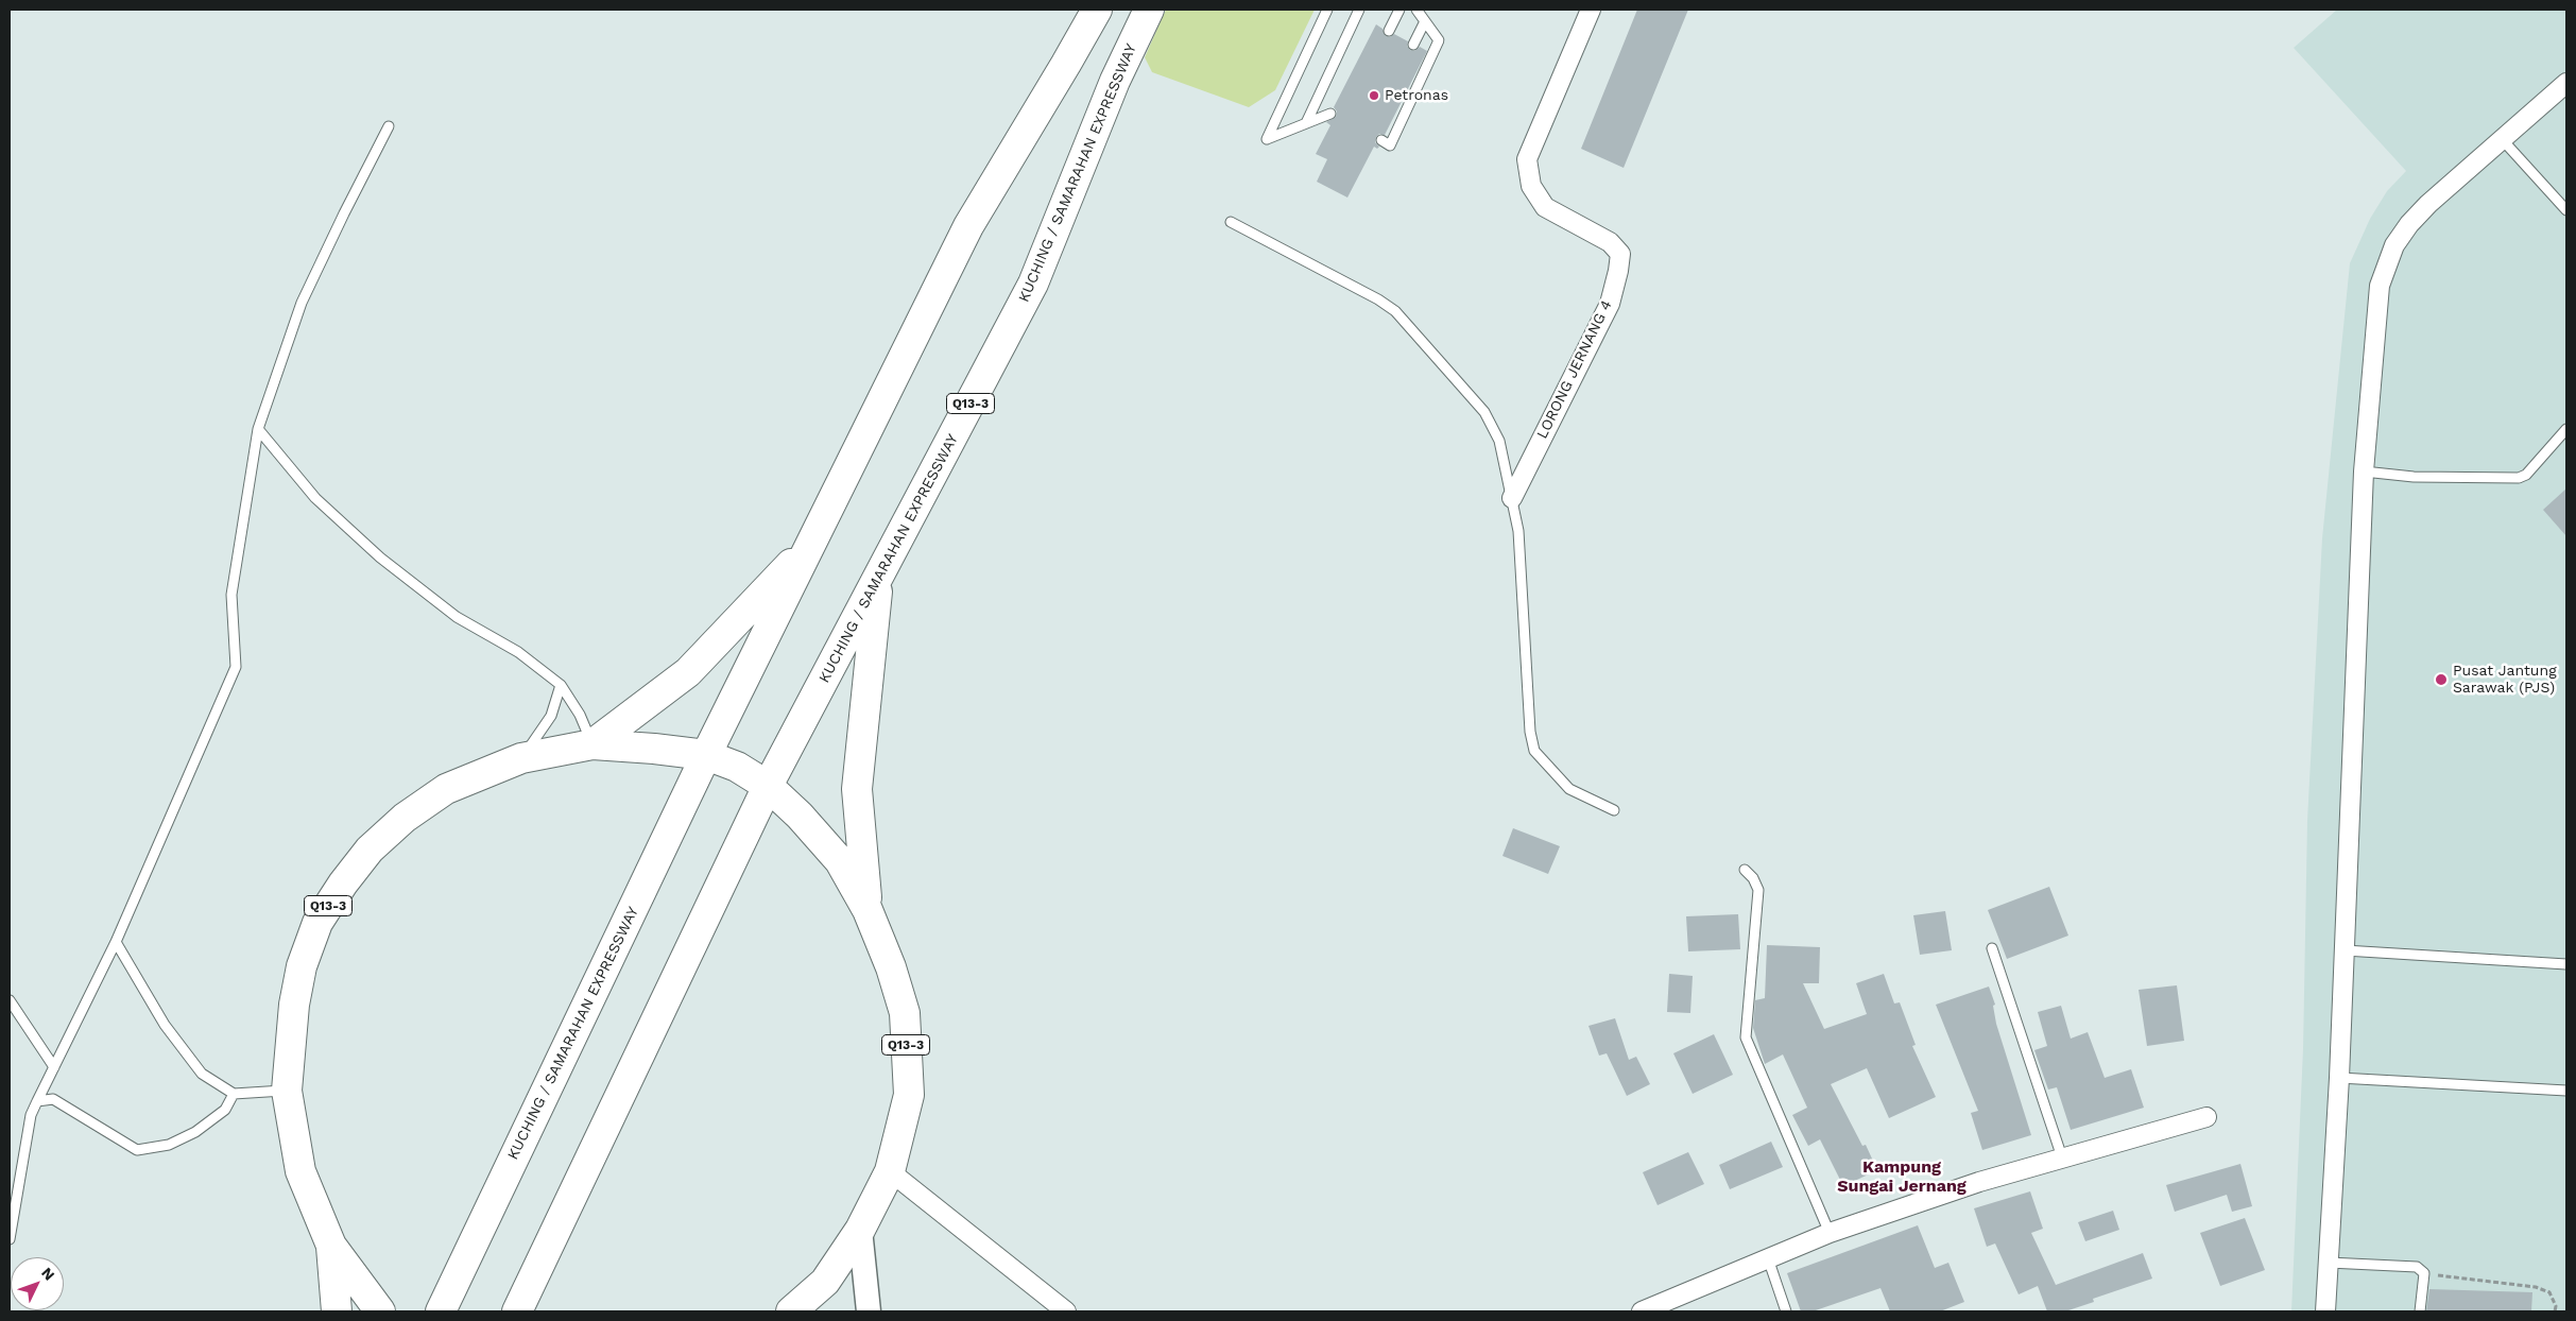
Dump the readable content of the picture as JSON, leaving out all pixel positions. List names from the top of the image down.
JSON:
{
  "streets": {
    "highway": ["KUCHING / SAMARAHAN EXPRESSWAY", "Q13-3"],
    "street": ["LORONG JERNANG 4"]
  },
  "crossings": [
    ["KUCHING / SAMARAHAN EXPRESSWAY", "Q13-3"]
  ],
  "districts": ["Kampung Sungai Jernang"],
  "places": ["Petronas", "Pusat Jantung Sarawak (PJS)"],
  "north": "top right"
}
